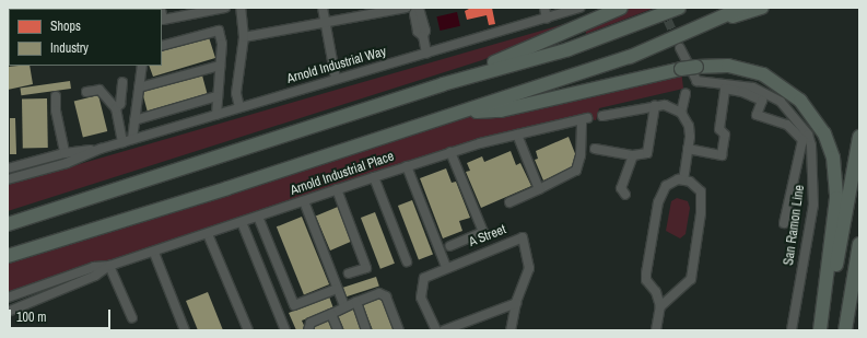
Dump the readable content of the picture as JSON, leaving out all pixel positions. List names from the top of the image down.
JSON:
{
  "streets": {
    "street": [
      "Arnold Industrial Way",
      "Arnold Industrial Place",
      "San Ramon Line",
      "A Street"
    ]
  },
  "legend": ["Shops", "Industry"],
  "scale_bar": "100 m"
}
